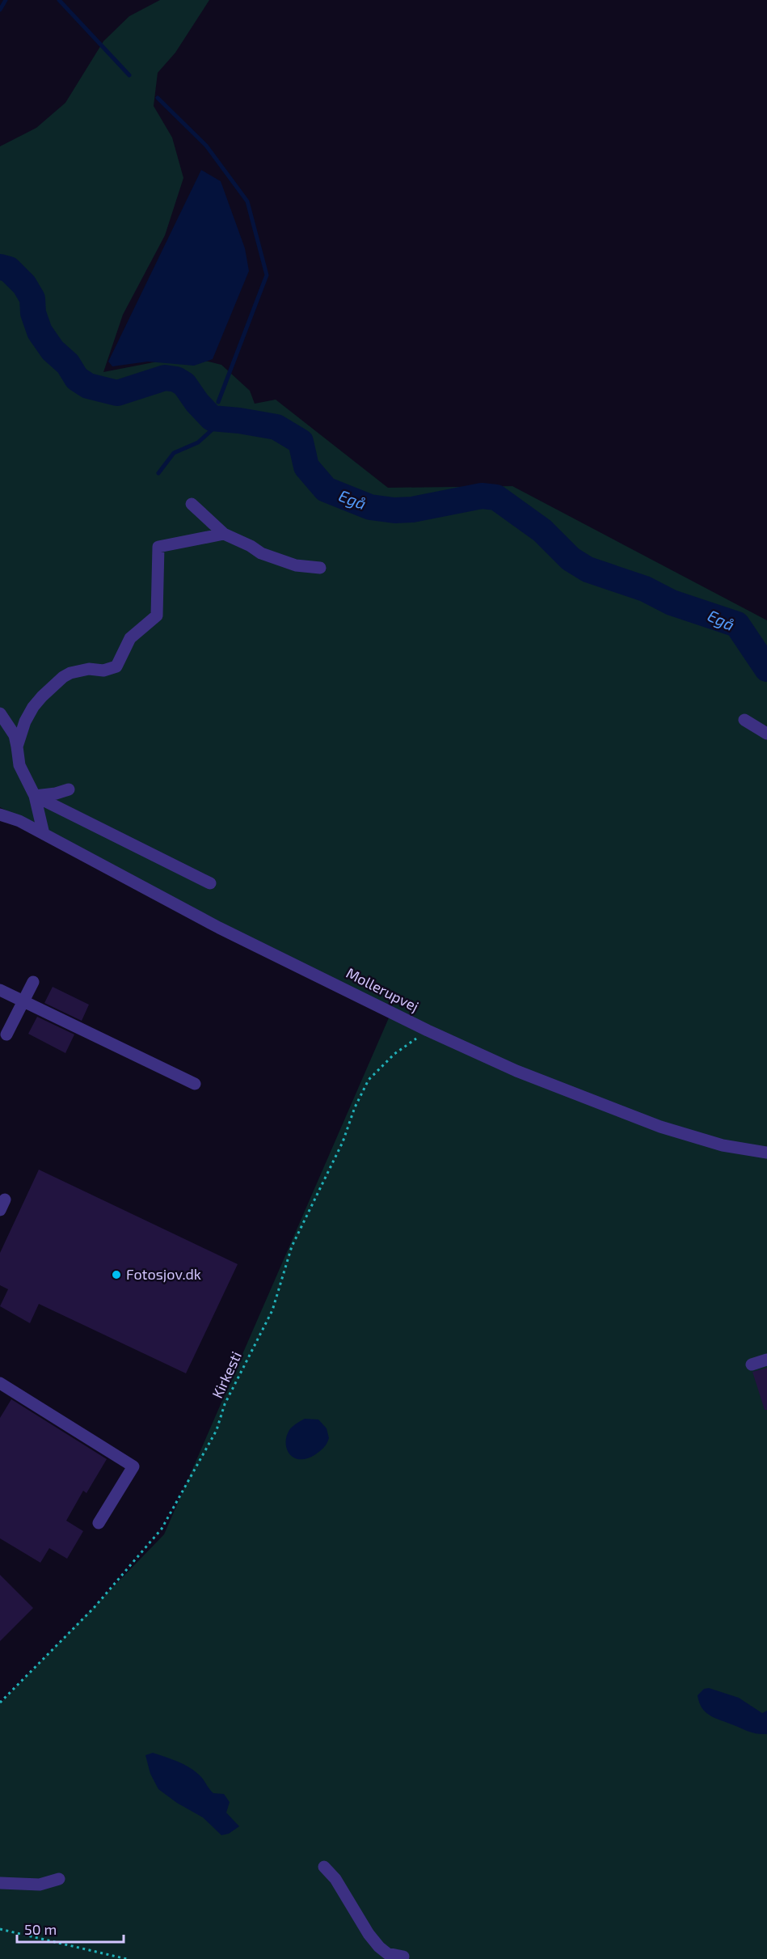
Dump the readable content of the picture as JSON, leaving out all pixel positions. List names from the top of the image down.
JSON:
{
  "streets": {
    "street": ["Mollerupvej"],
    "path": ["Kirkesti"]
  },
  "crossings": [
    ["Mollerupvej", "Kirkesti"]
  ],
  "water": ["Egå"],
  "places": ["Fotosjov.dk"],
  "scale_bar": "50 m"
}
